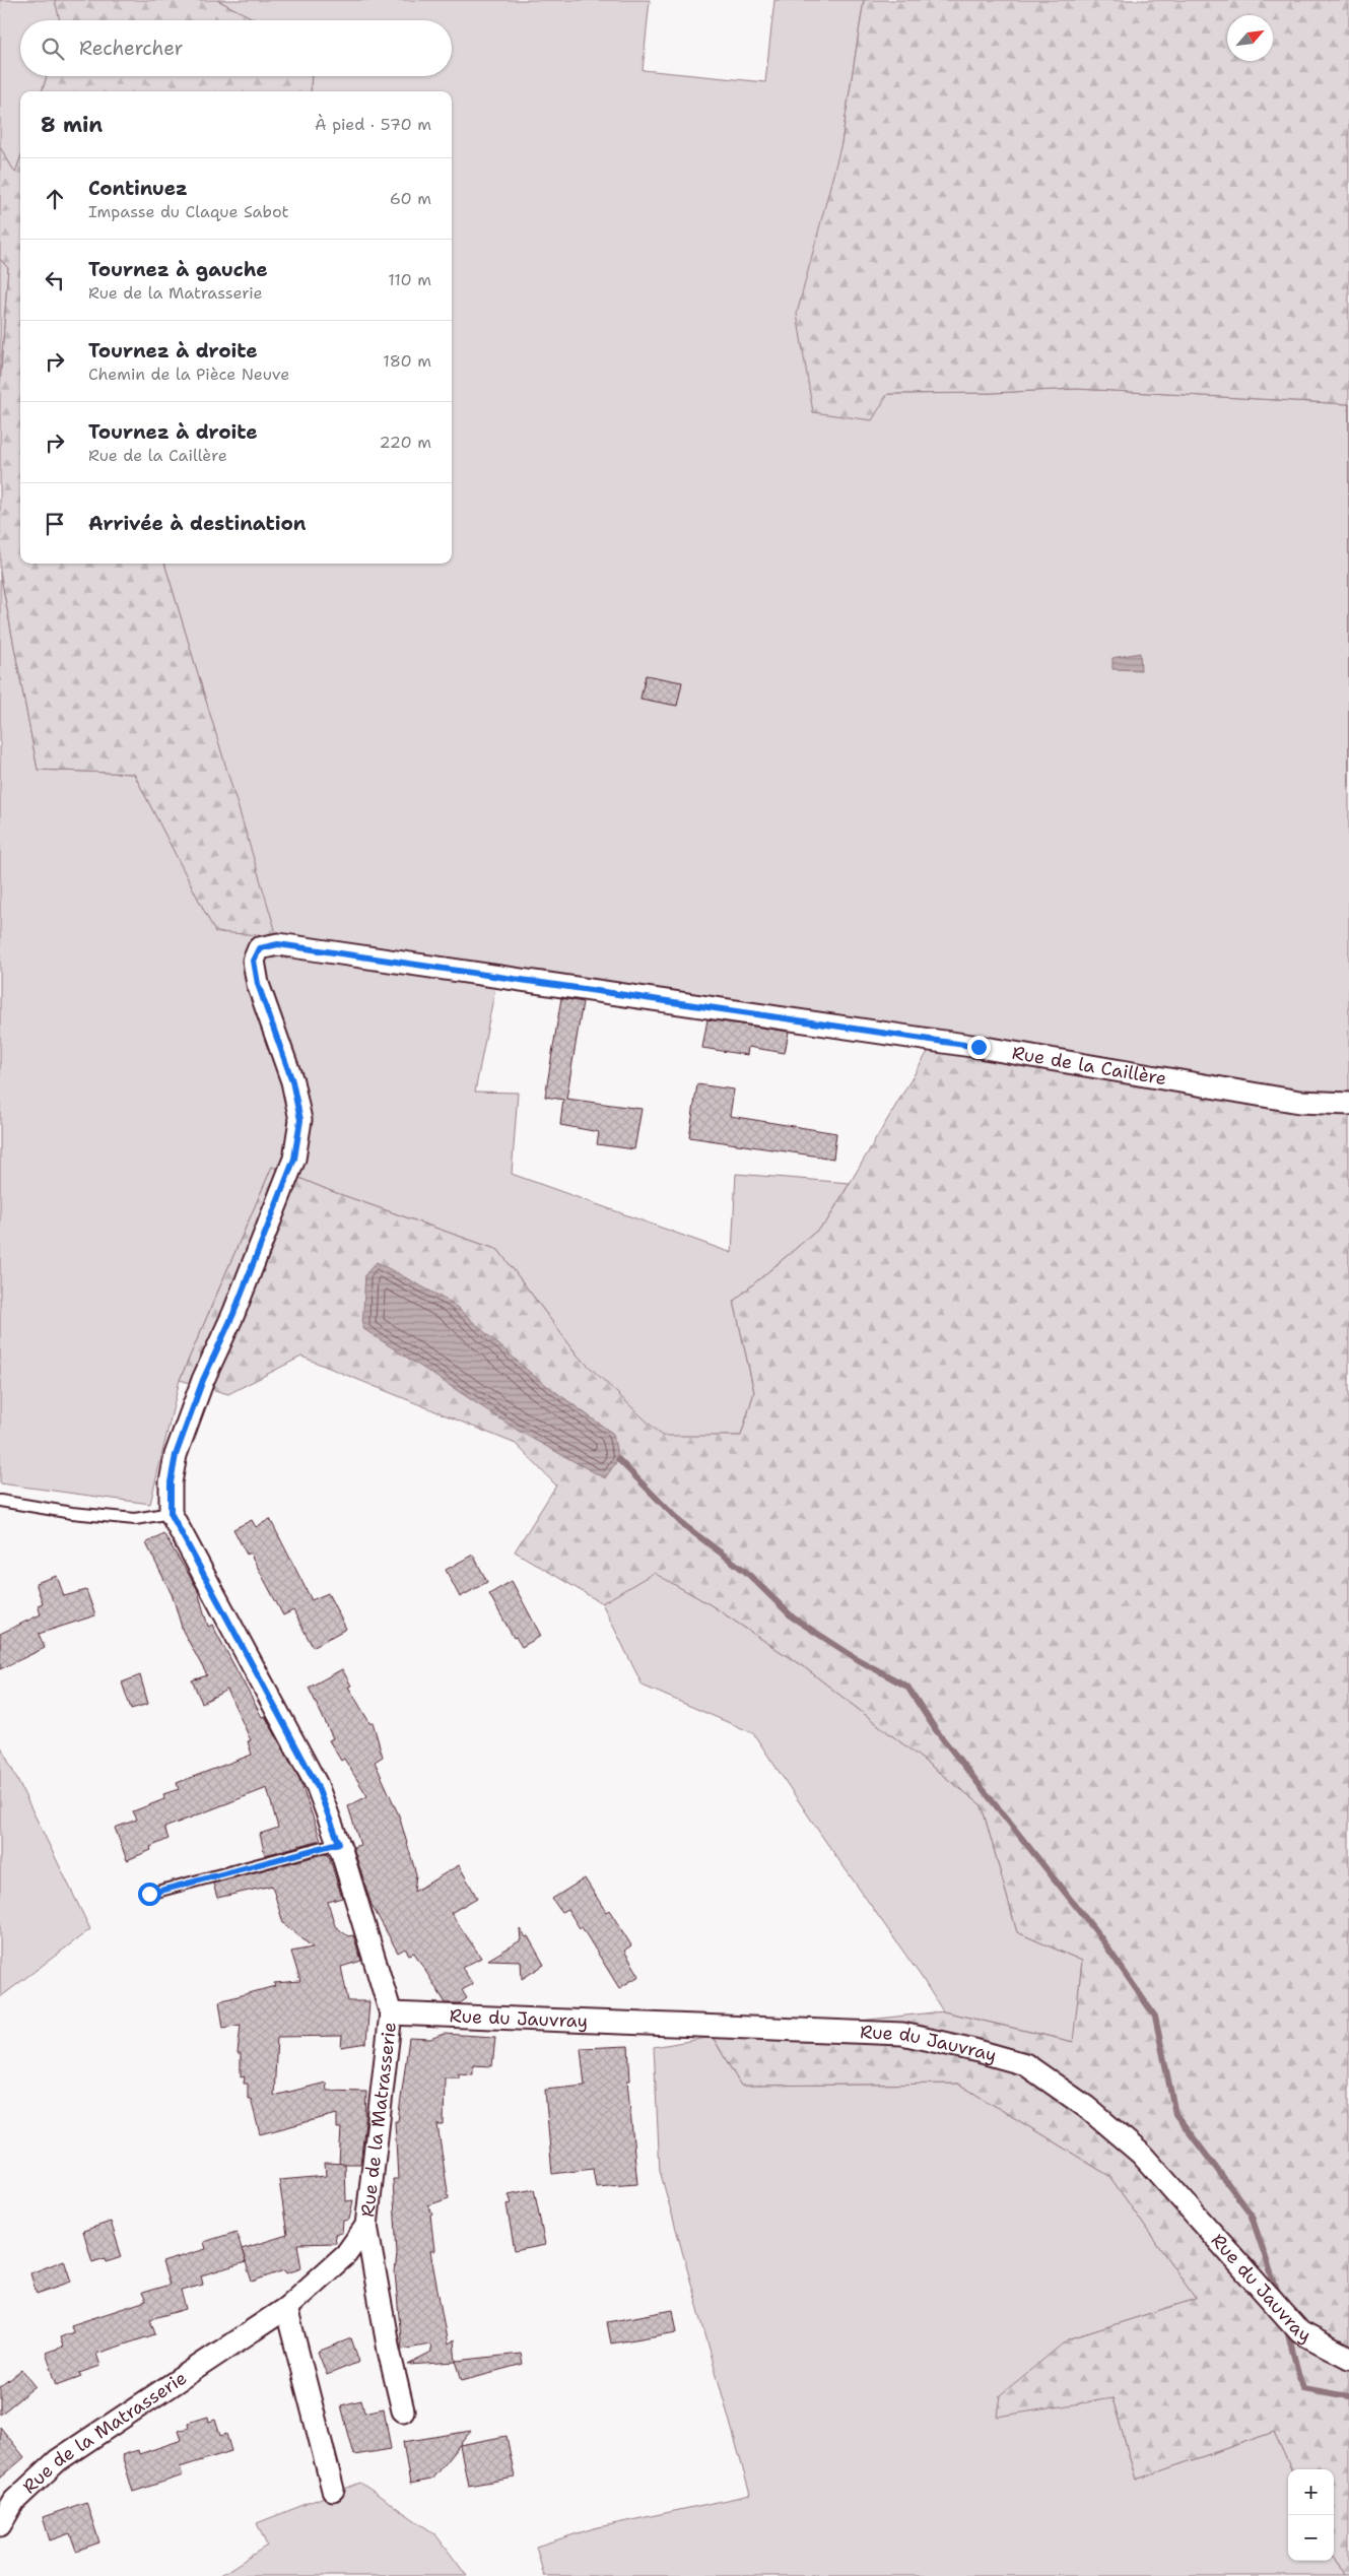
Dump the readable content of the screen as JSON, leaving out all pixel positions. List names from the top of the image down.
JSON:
{
  "streets": {
    "street": ["Rue de la Caillère", "Rue du Jauvray", "Rue de la Matrasserie"]
  },
  "crossings": [
    ["Rue de la Caillère", "Rue de la Matrasserie"],
    ["Rue du Jauvray", "Rue de la Matrasserie"]
  ],
  "north": "top right",
  "page": {
    "search": "Rechercher",
    "heading": ["8 min", "À pied · 570 m"],
    "list": [
      ["Continuez", "Impasse du Claque Sabot", "60 m"],
      ["Tournez à gauche", "Rue de la Matrasserie", "110 m"],
      ["Tournez à droite", "Chemin de la Pièce Neuve", "180 m"],
      ["Tournez à droite", "Rue de la Caillère", "220 m"],
      "Arrivée à destination"
    ],
    "map_buttons": ["+", "−"]
  }
}
